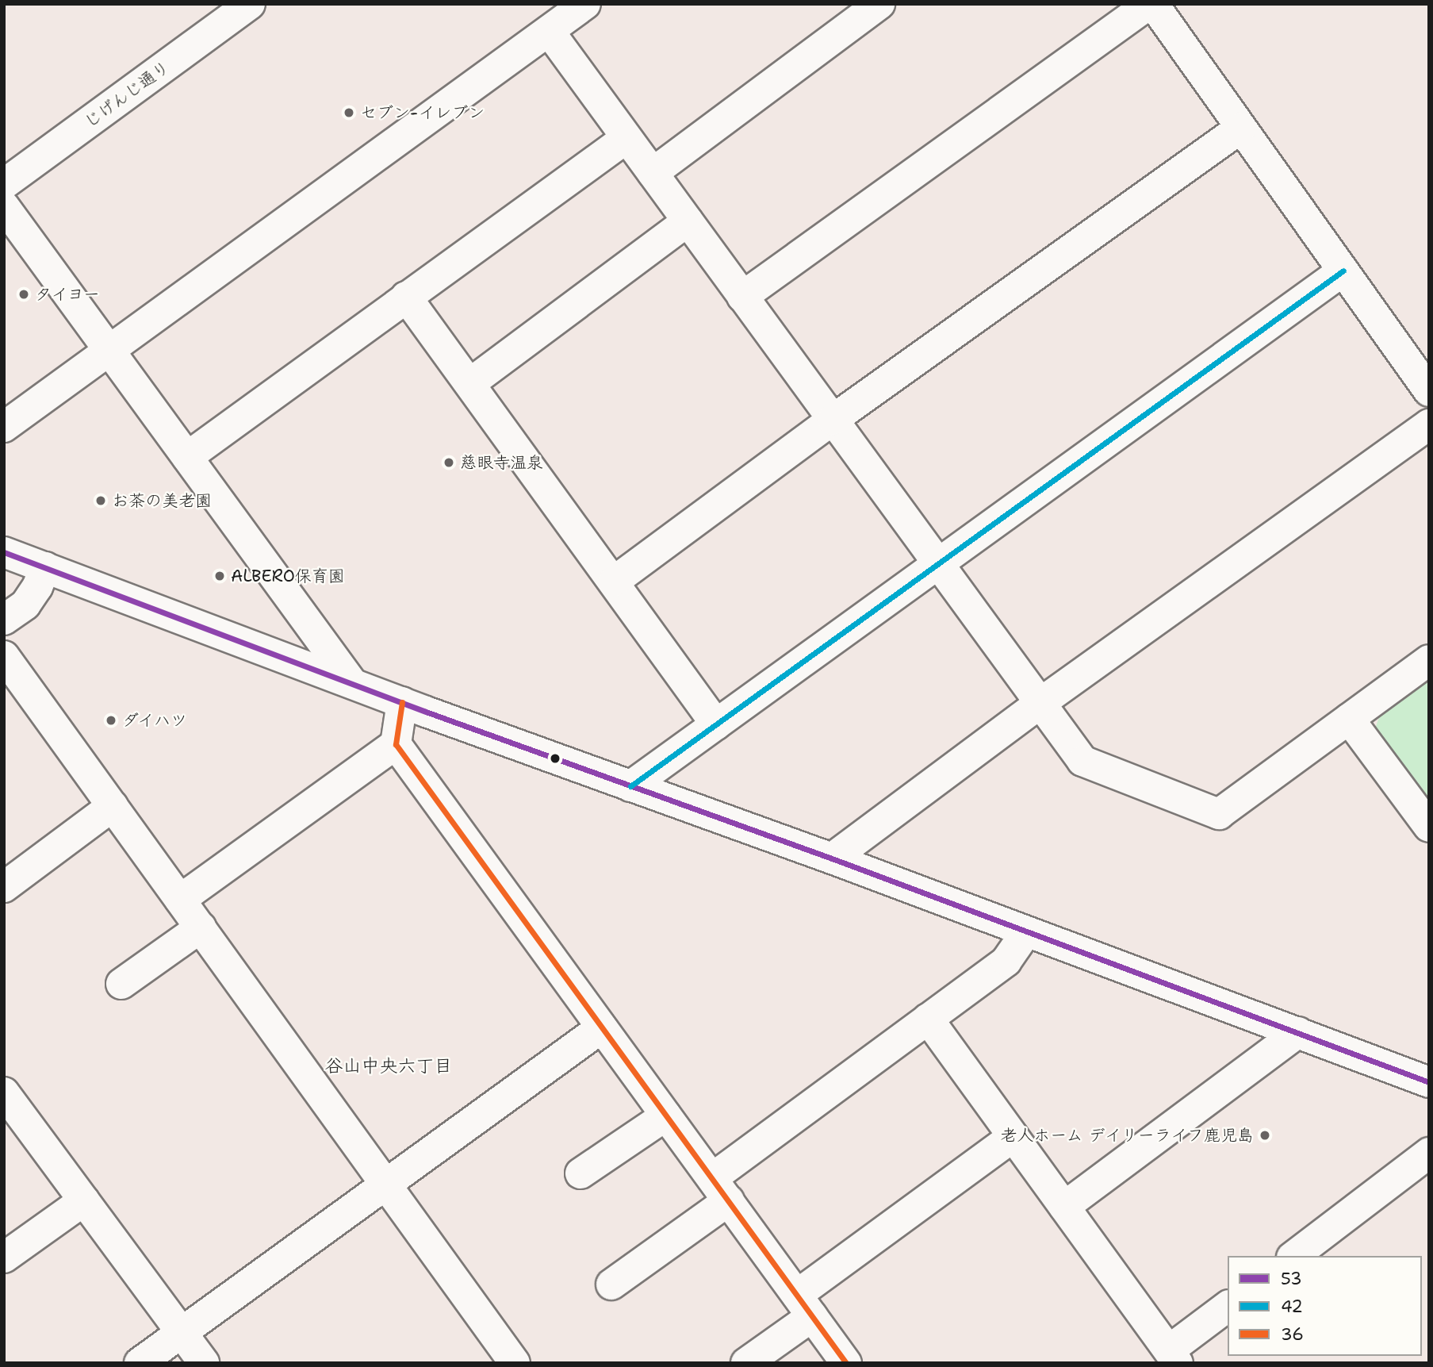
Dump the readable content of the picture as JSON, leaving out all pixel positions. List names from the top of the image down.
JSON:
{
  "streets": {
    "street": ["じげんじ通り"]
  },
  "districts": ["谷山中央六丁目"],
  "places": [
    "セブン-イレブン",
    "タイヨー",
    "慈眼寺温泉",
    "お茶の美老園",
    "ALBERO保育園",
    "ダイハツ",
    "老人ホーム デイリーライフ鹿児島"
  ],
  "lines": ["transit line 42", "transit line 53", "transit line 36"],
  "legend": ["53", "42", "36"]
}
